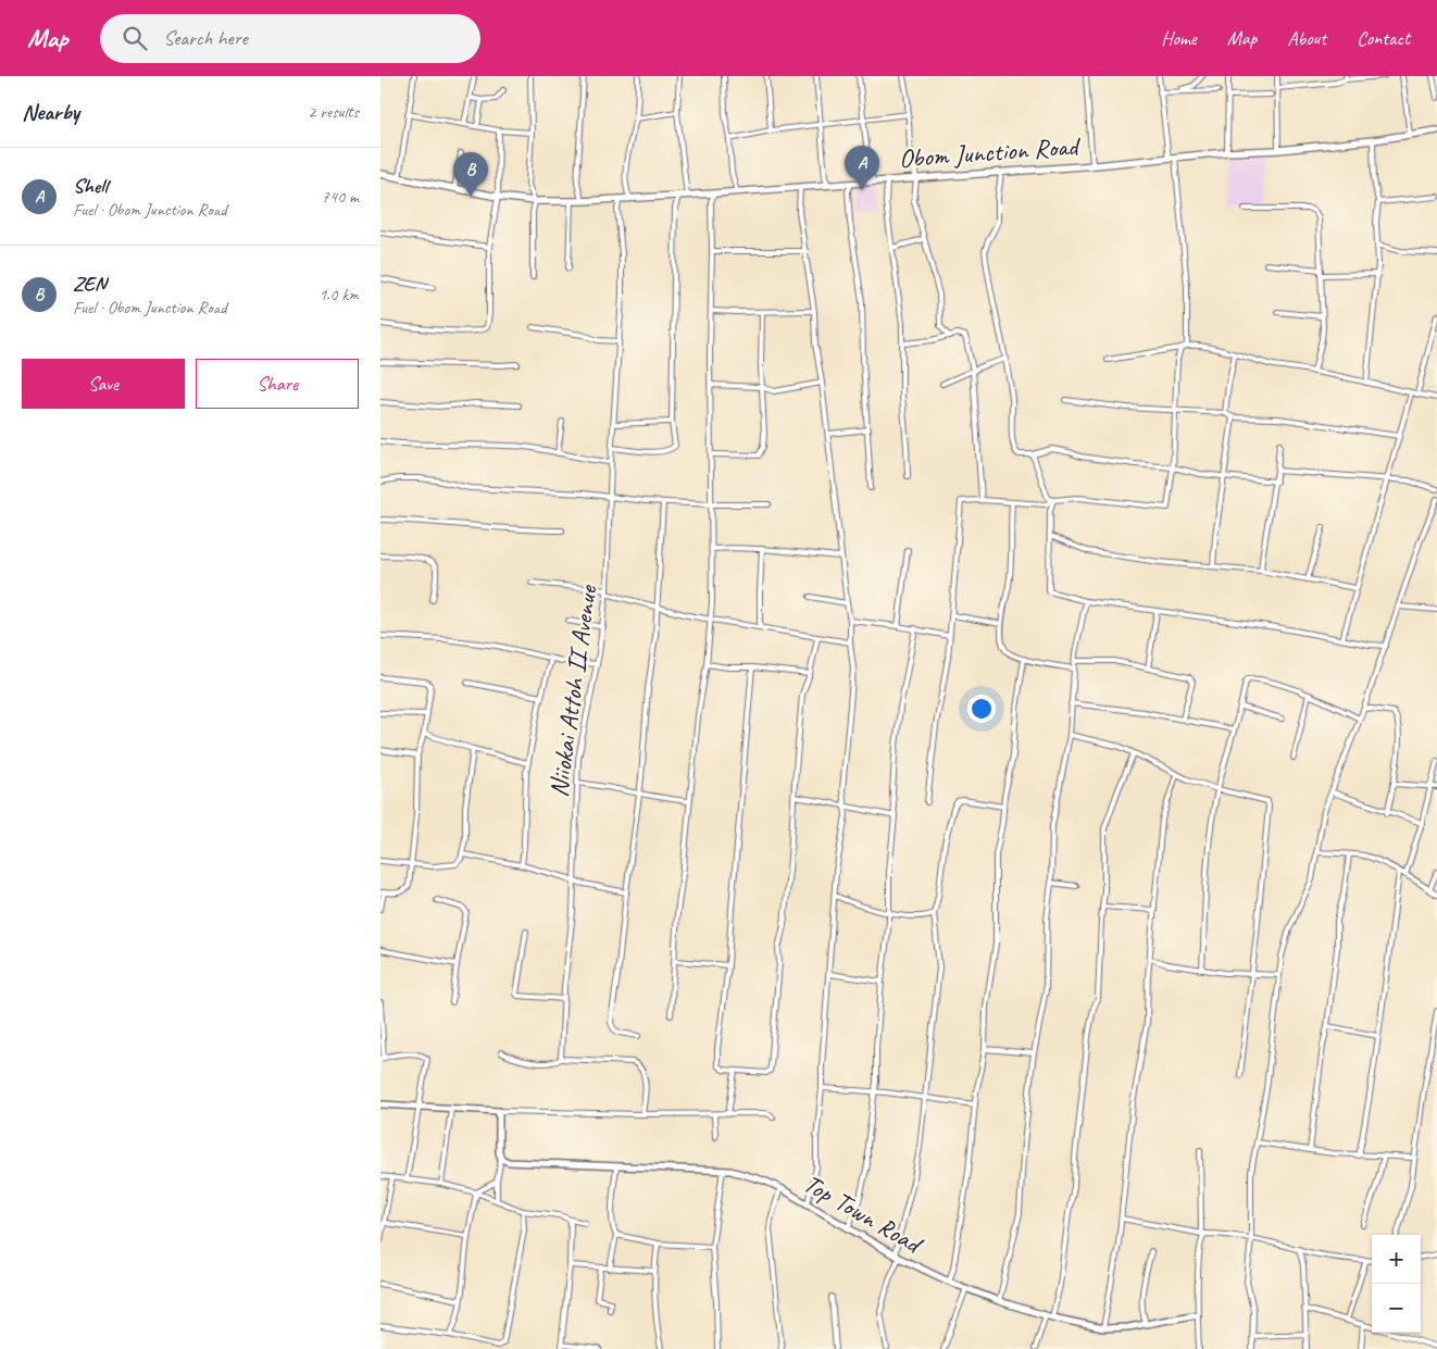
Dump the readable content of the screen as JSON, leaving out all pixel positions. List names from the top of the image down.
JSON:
{
  "streets": {
    "main road": ["Obom Junction Road"],
    "street": ["Niiokai Attoh II Avenue", "Top Town Road"]
  },
  "crossings": [
    ["Obom Junction Road", "Niiokai Attoh II Avenue"]
  ],
  "page": {
    "header": "Map",
    "search": "Search here",
    "nav": [
      "Home",
      "Map",
      "About",
      "Contact"
    ],
    "heading": ["Nearby", "2 results"],
    "pins": ["A", "B"],
    "list": [
      {
        "mark": "A",
        "name": "Shell",
        "note": "Fuel · Obom Junction Road",
        "value": "740 m"
      },
      {
        "mark": "B",
        "name": "ZEN",
        "note": "Fuel · Obom Junction Road",
        "value": "1.0 km"
      }
    ],
    "buttons": ["Save", "Share"],
    "map_buttons": ["+", "−"]
  }
}
